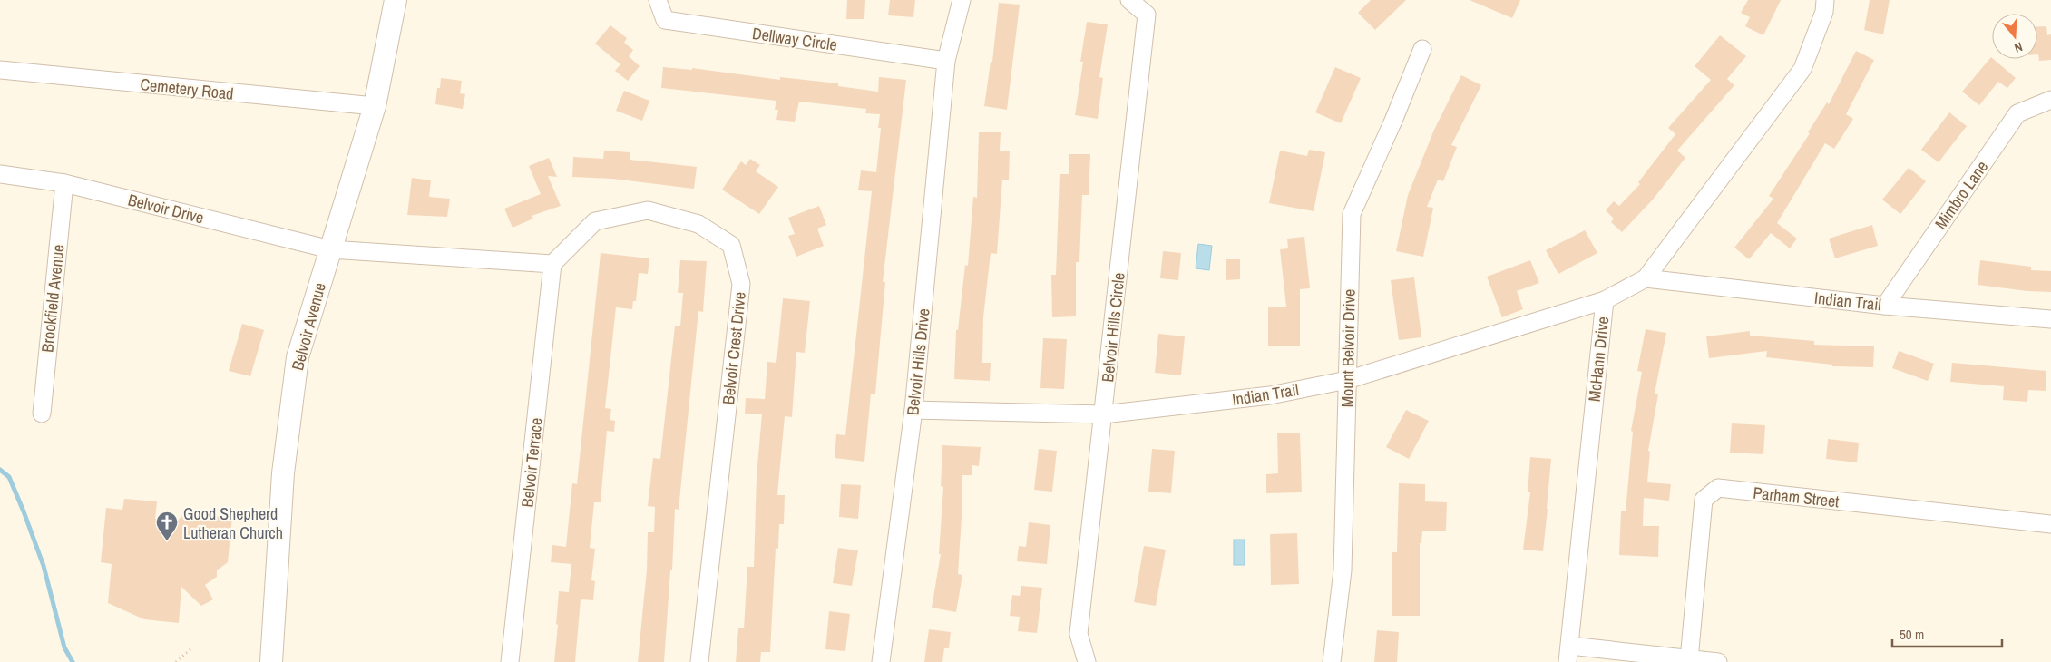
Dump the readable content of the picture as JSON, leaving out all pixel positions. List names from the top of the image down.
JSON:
{
  "streets": {
    "street": [
      "Dellway Circle",
      "Cemetery Road",
      "Mimbro Lane",
      "Belvoir Drive",
      "Brookfield Avenue",
      "Indian Trail",
      "Belvoir Avenue",
      "Belvoir Hills Circle",
      "Belvoir Crest Drive",
      "Mount Belvoir Drive",
      "McHann Drive",
      "Belvoir Hills Drive",
      "Belvoir Terrace",
      "Parham Street"
    ]
  },
  "crossings": [
    ["Dellway Circle", "Belvoir Hills Drive"],
    ["Cemetery Road", "Belvoir Avenue"],
    ["Mimbro Lane", "Indian Trail"],
    ["Belvoir Drive", "Brookfield Avenue"],
    ["Belvoir Drive", "Belvoir Avenue"],
    ["Indian Trail", "Belvoir Hills Circle"],
    ["Indian Trail", "Mount Belvoir Drive"],
    ["Indian Trail", "McHann Drive"],
    ["Indian Trail", "Belvoir Hills Drive"],
    ["Belvoir Crest Drive", "Belvoir Terrace"]
  ],
  "places": {
    "church": ["Good Shepherd Lutheran Church"]
  },
  "scale_bar": "50 m",
  "north": "bottom"
}
